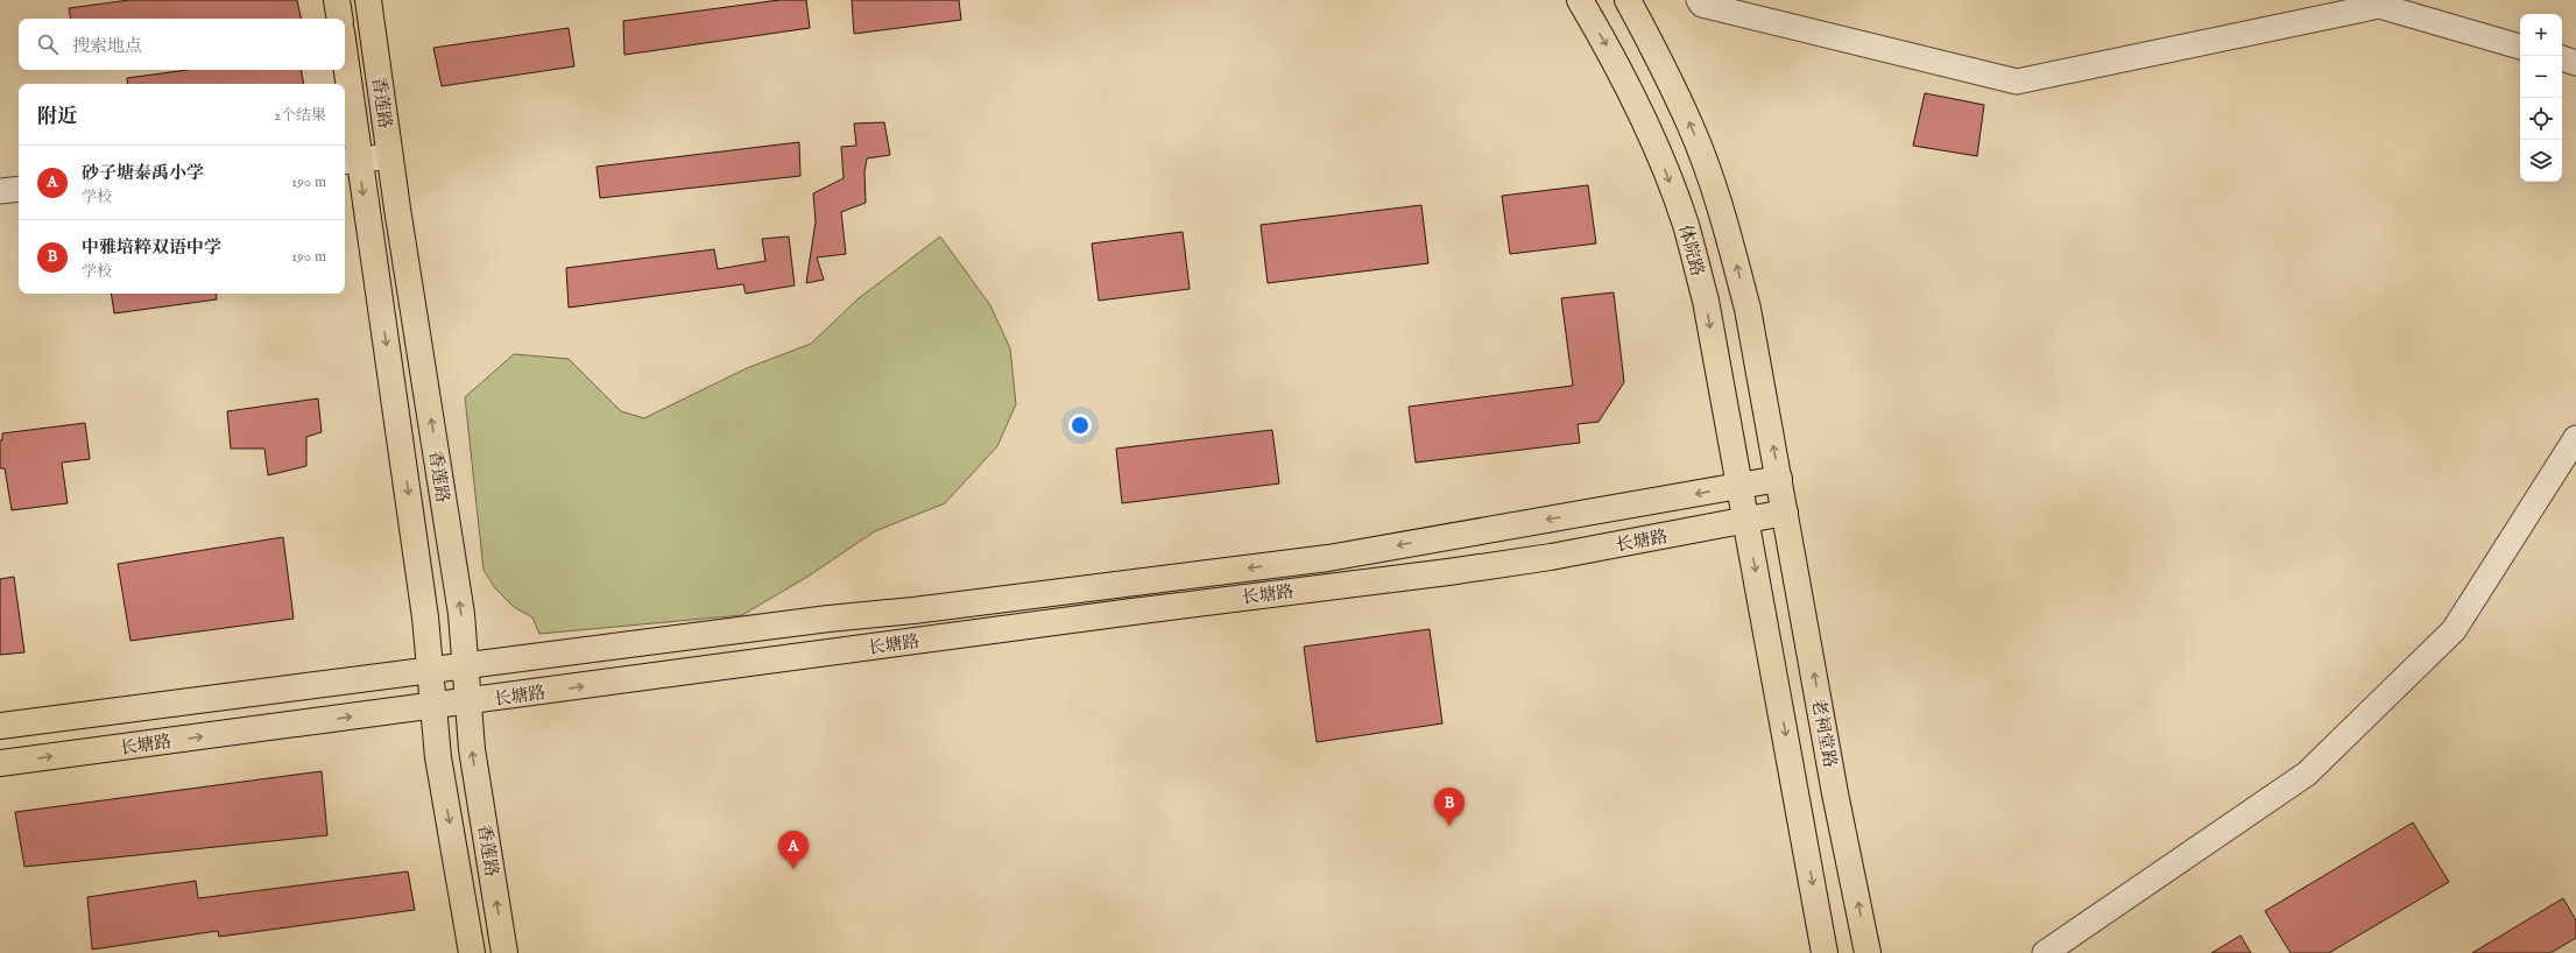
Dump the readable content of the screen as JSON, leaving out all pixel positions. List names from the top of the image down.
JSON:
{
  "streets": {
    "main road": [
      "香莲路",
      "体院路",
      "长塘路",
      "老祠堂路"
    ]
  },
  "crossings": [
    ["香莲路", "长塘路"],
    ["体院路", "长塘路"],
    ["长塘路", "老祠堂路"]
  ],
  "page": {
    "map_buttons": ["+", "−"],
    "search": "搜索地点",
    "heading": ["附近", "2个结果"],
    "list": [
      {
        "mark": "A",
        "name": "砂子塘泰禹小学",
        "note": "学校",
        "value": "190 m"
      },
      {
        "mark": "B",
        "name": "中雅培粹双语中学",
        "note": "学校",
        "value": "190 m"
      }
    ],
    "pins": ["B", "A"]
  }
}
